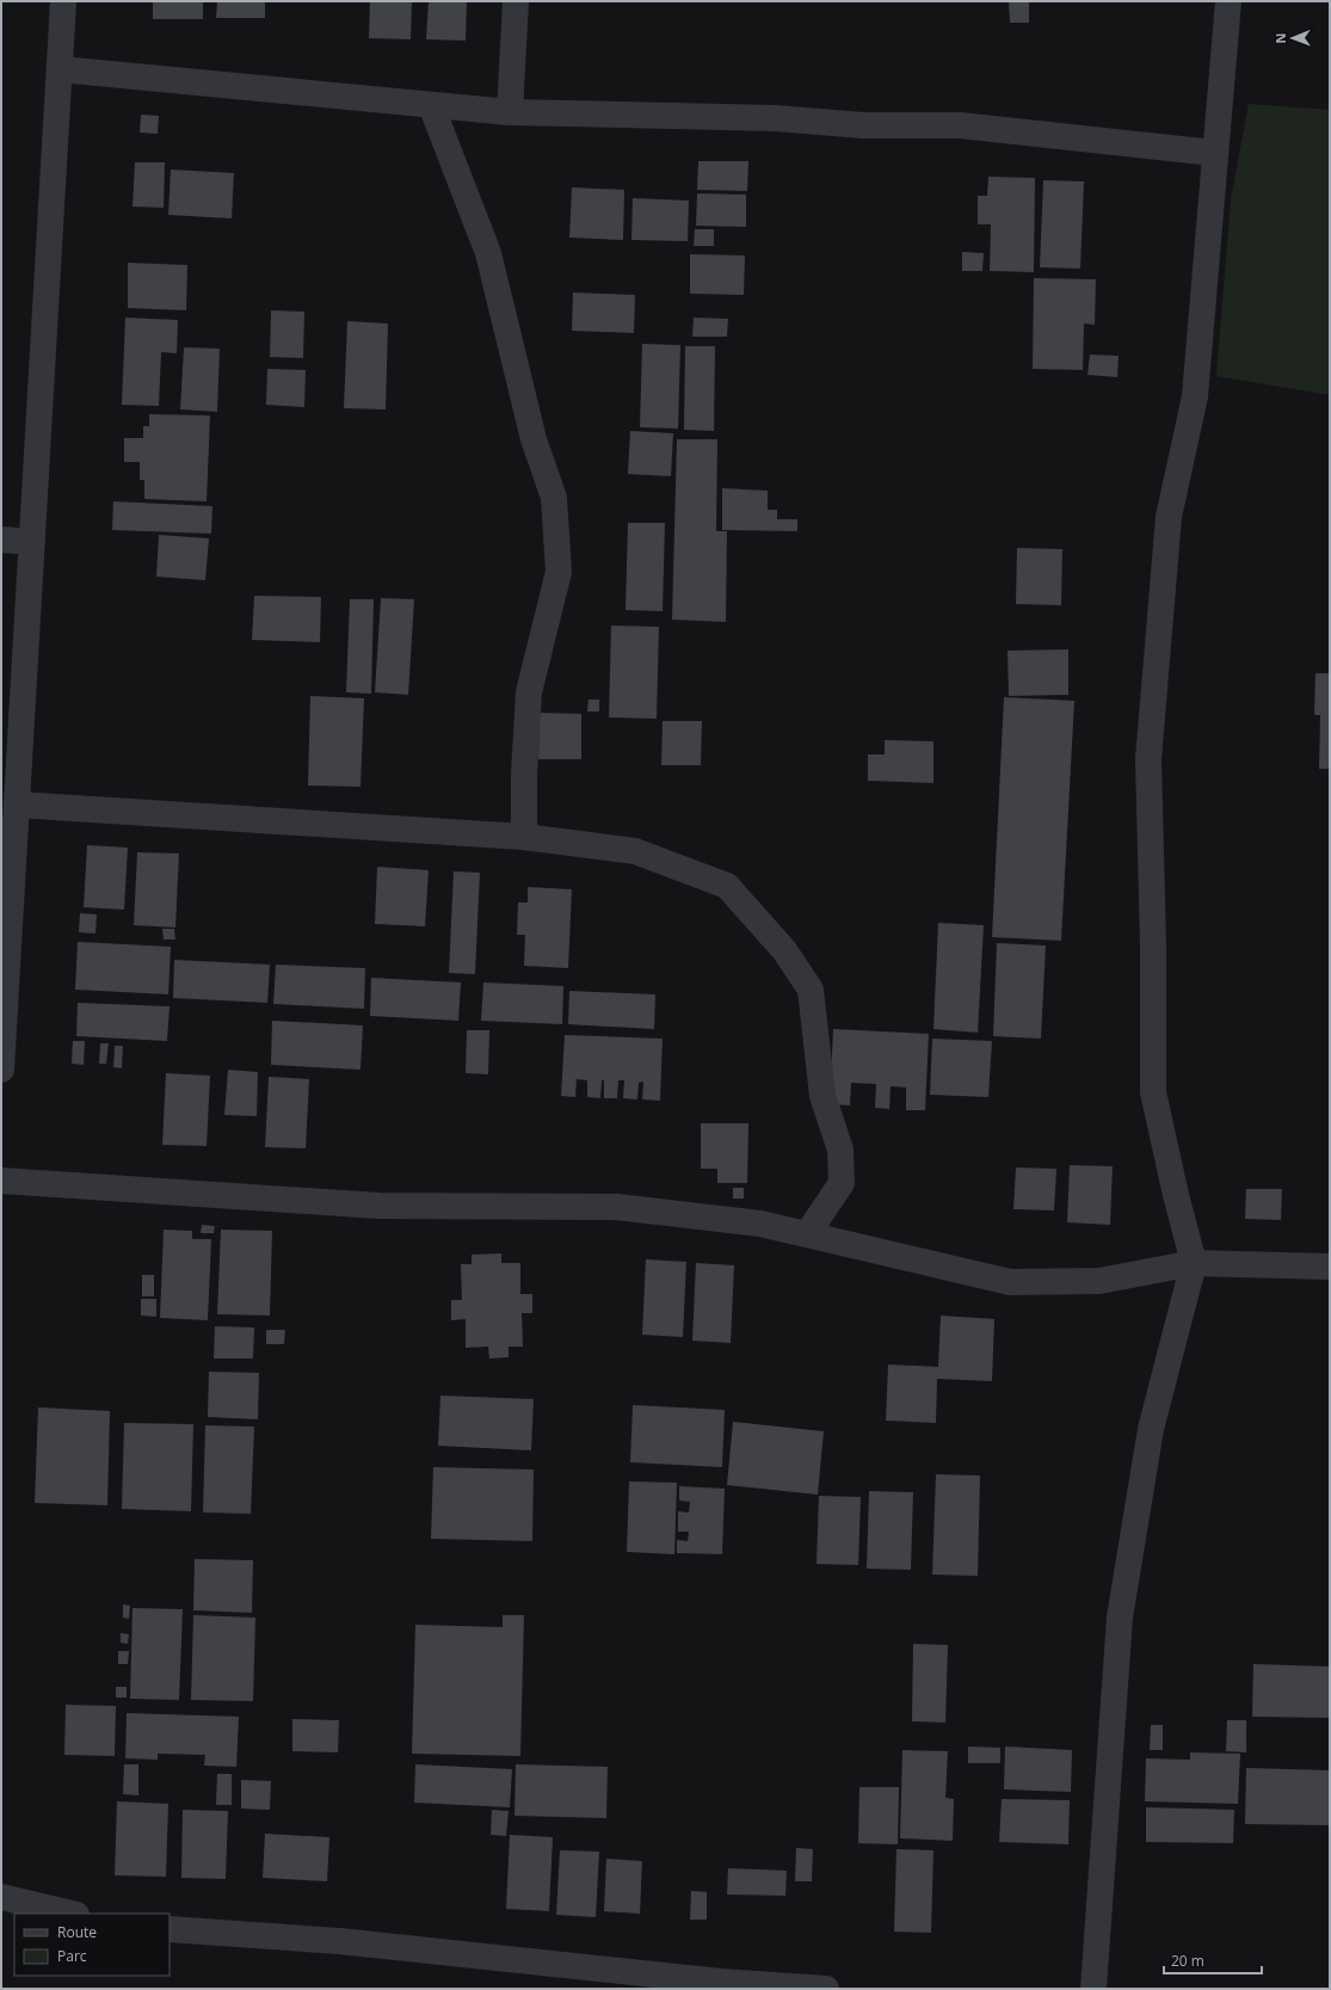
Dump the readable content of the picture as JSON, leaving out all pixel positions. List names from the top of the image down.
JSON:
{
  "legend": ["Route", "Parc"],
  "scale_bar": "20 m",
  "north": "left"
}
